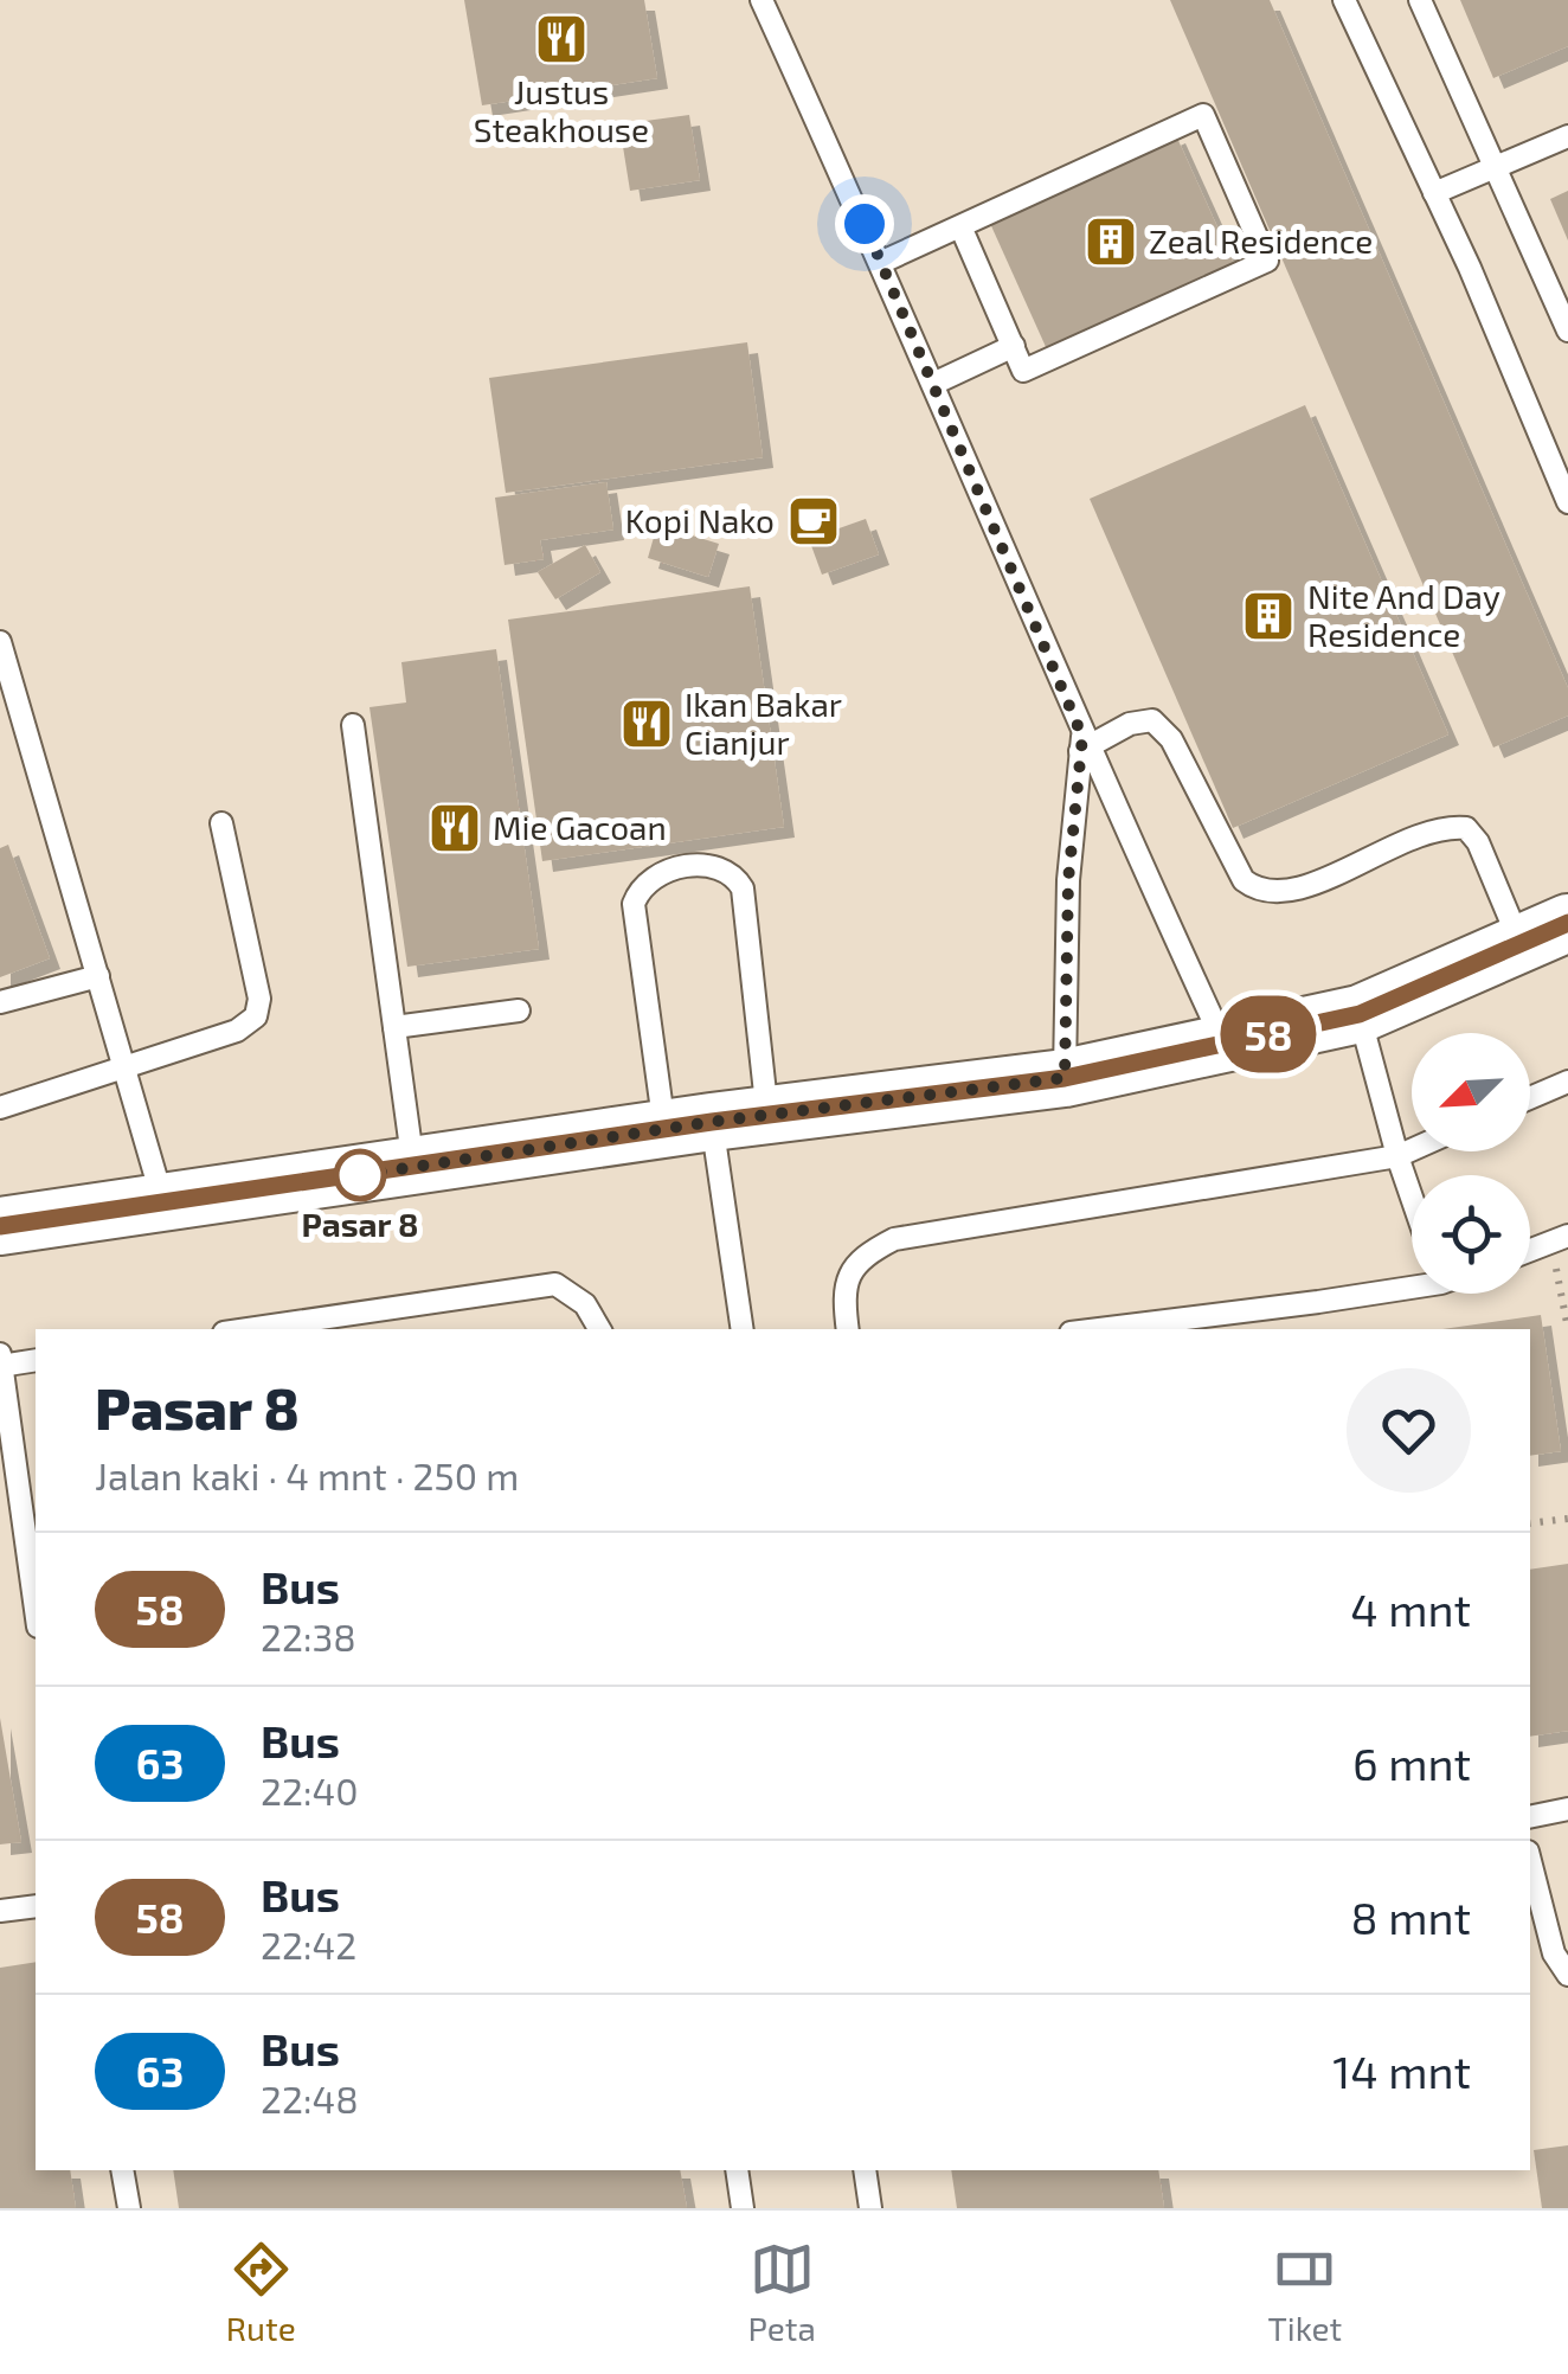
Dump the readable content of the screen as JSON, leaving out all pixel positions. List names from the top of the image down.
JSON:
{
  "places": {
    "restaurant": ["Justus Steakhouse", "Ikan Bakar Cianjur", "Mie Gacoan"],
    "building": ["Zeal Residence", "Nite And Day Residence"],
    "cafe": ["Kopi Nako"],
    "other": ["Pasar 8"]
  },
  "lines": ["bus line 58"],
  "north": "bottom left",
  "page": {
    "on_map": "58",
    "heading": ["Pasar 8", "Jalan kaki · 4 mnt · 250 m"],
    "list": [
      {
        "mark": "58",
        "name": "Bus",
        "note": "22:38",
        "value": "4 mnt"
      },
      {
        "mark": "63",
        "name": "Bus",
        "note": "22:40",
        "value": "6 mnt"
      },
      {
        "mark": "58",
        "name": "Bus",
        "note": "22:42",
        "value": "8 mnt"
      },
      {
        "mark": "63",
        "name": "Bus",
        "note": "22:48",
        "value": "14 mnt"
      }
    ],
    "tabs": ["Rute", "Peta", "Tiket"]
  }
}
